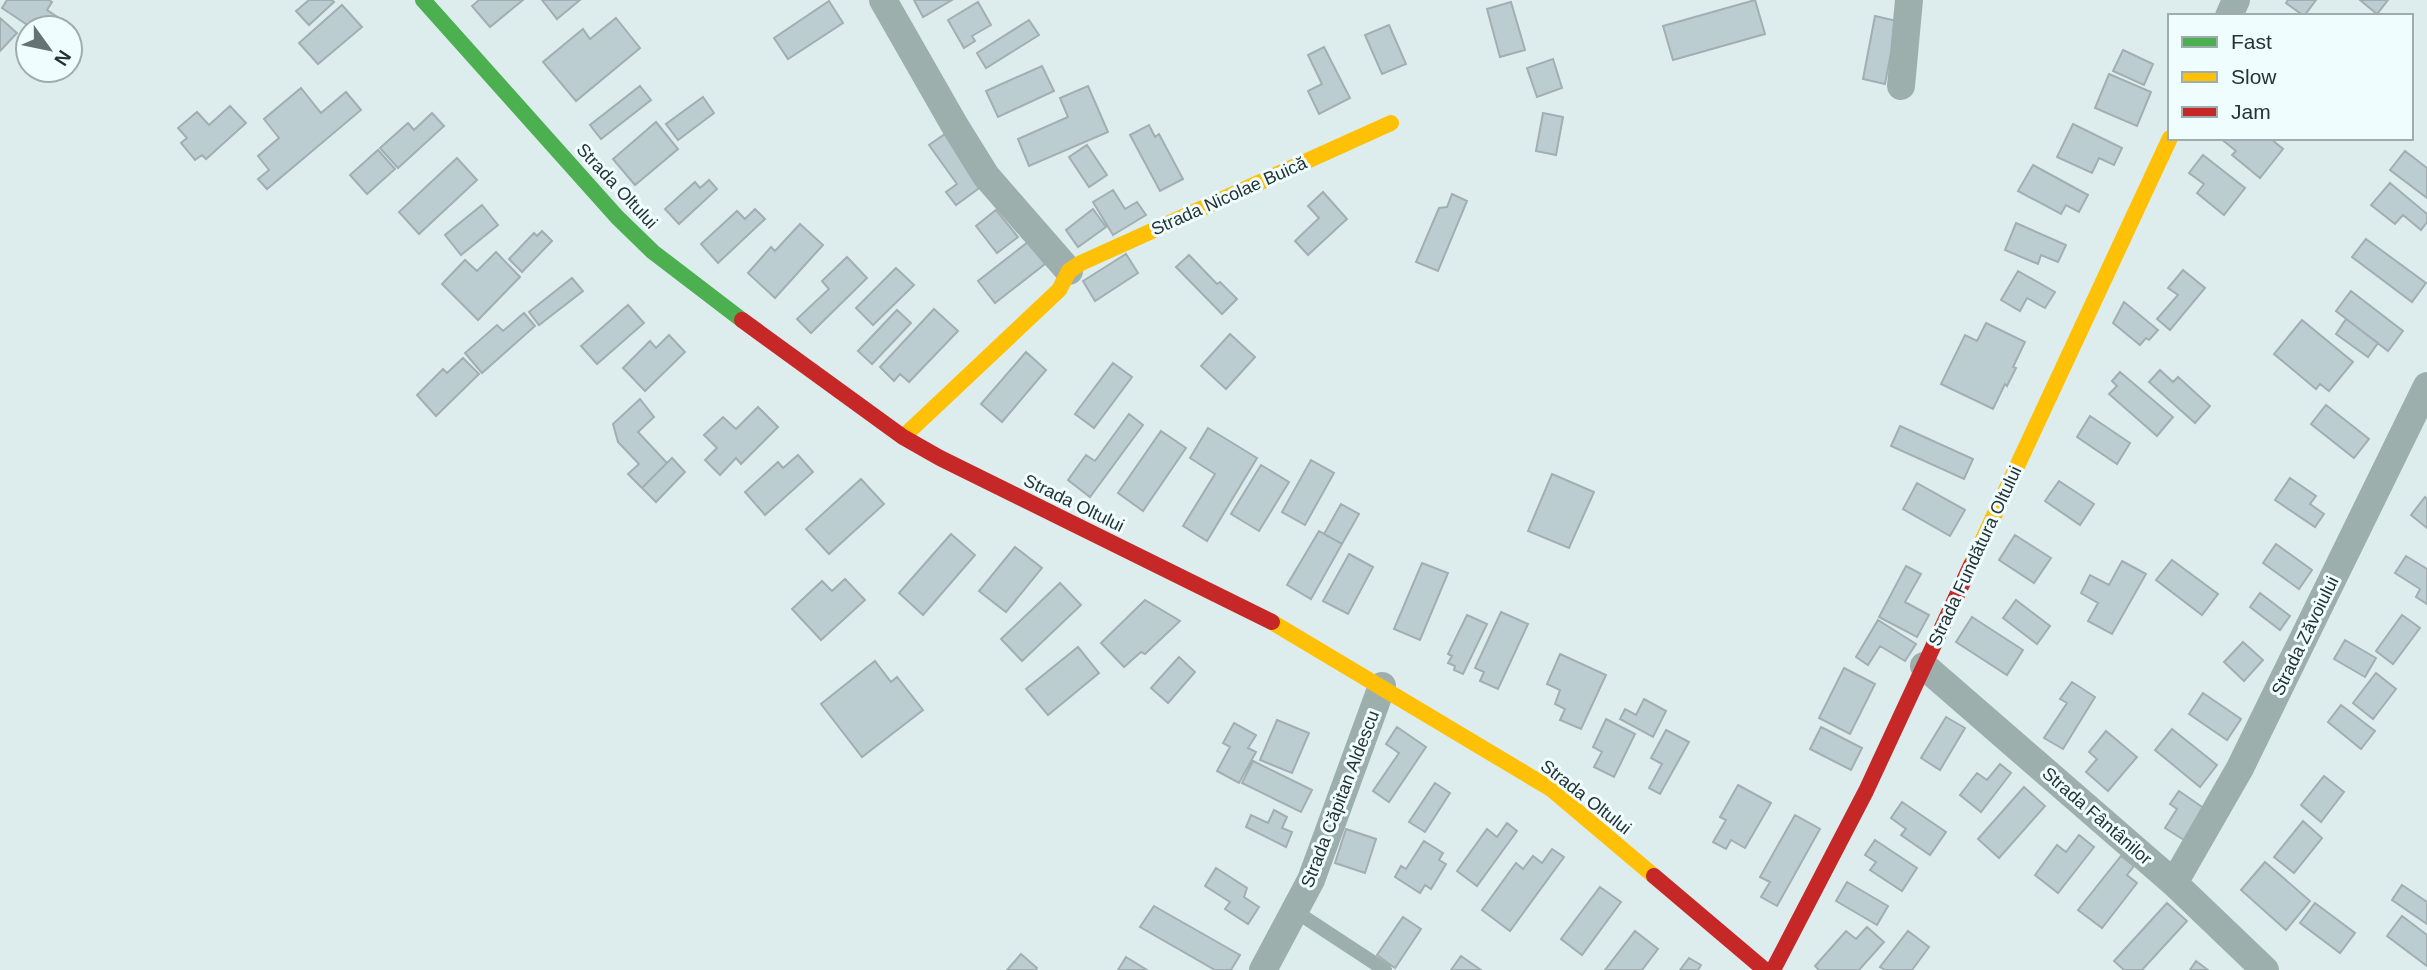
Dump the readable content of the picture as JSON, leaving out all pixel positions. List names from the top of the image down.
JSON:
{
  "streets": {
    "street": [
      "Strada Oltului",
      "Strada Nicolae Buică",
      "Strada Fundătura Oltului",
      "Strada Zăvoiului",
      "Strada Căpitan Aldescu",
      "Strada Fântânilor"
    ]
  },
  "crossings": [
    ["Strada Oltului", "Strada Nicolae Buică"],
    ["Strada Oltului", "Strada Căpitan Aldescu"],
    ["Strada Fundătura Oltului", "Strada Fântânilor"],
    ["Strada Zăvoiului", "Strada Fântânilor"]
  ],
  "legend": ["Fast", "Slow", "Jam"],
  "north": "bottom right"
}
